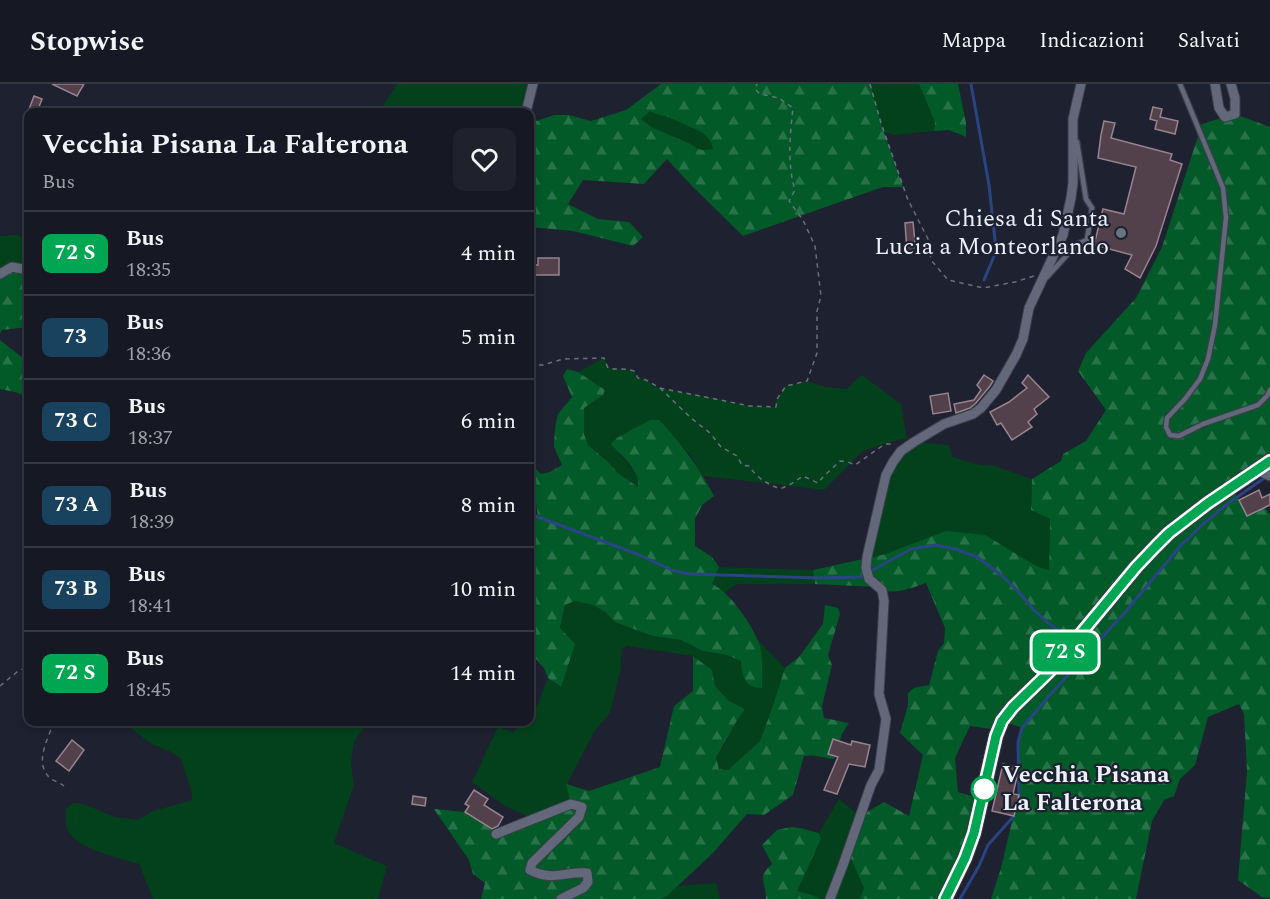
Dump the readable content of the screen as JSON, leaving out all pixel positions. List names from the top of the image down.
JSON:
{
  "places": ["Chiesa di Santa Lucia a Monteorlando", "Vecchia Pisana La Falterona"],
  "page": {
    "header": "Stopwise",
    "nav": ["Mappa", "Indicazioni", "Salvati"],
    "on_map": "72 S",
    "heading": ["Vecchia Pisana La Falterona", "Bus"],
    "list": [
      {
        "mark": "72 S",
        "name": "Bus",
        "note": "18:35",
        "value": "4 min"
      },
      {
        "mark": "73",
        "name": "Bus",
        "note": "18:36",
        "value": "5 min"
      },
      {
        "mark": "73 C",
        "name": "Bus",
        "note": "18:37",
        "value": "6 min"
      },
      {
        "mark": "73 A",
        "name": "Bus",
        "note": "18:39",
        "value": "8 min"
      },
      {
        "mark": "73 B",
        "name": "Bus",
        "note": "18:41",
        "value": "10 min"
      },
      {
        "mark": "72 S",
        "name": "Bus",
        "note": "18:45",
        "value": "14 min"
      }
    ]
  }
}
